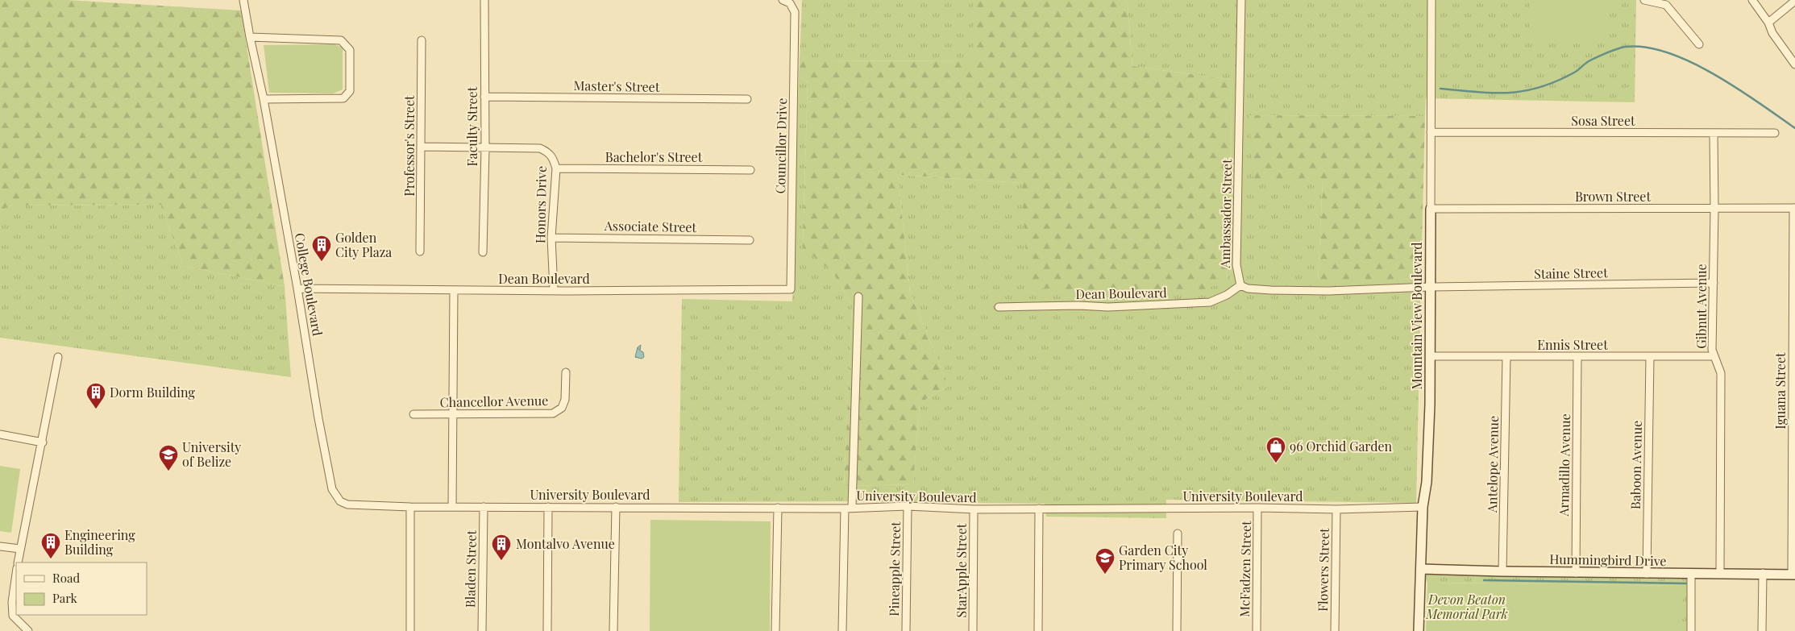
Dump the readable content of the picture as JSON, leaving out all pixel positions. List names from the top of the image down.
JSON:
{
  "streets": {
    "street": [
      "Master's Street",
      "Sosa Street",
      "Faculty Street",
      "Professor's Street",
      "Councillor Drive",
      "Bachelor's Street",
      "Brown Street",
      "Honors Drive",
      "Ambassador Street",
      "Associate Street",
      "Staine Street",
      "Dean Boulevard",
      "College Boulevard",
      "Gibnut Avenue",
      "Mountain View Boulevard",
      "Ennis Street",
      "Iguana Street",
      "Chancellor Avenue",
      "Antelope Avenue",
      "Armadillo Avenue",
      "Baboon Avenue",
      "University Boulevard",
      "Hummingbird Drive",
      "Bladen Street",
      "Pineapple Street",
      "McFadzen Street",
      "Flowers Street",
      "StarApple Street"
    ]
  },
  "crossings": [
    ["Master's Street", "Faculty Street"],
    ["Sosa Street", "Gibnut Avenue"],
    ["Sosa Street", "Mountain View Boulevard"],
    ["Faculty Street", "Honors Drive"],
    ["Professor's Street", "Honors Drive"],
    ["Councillor Drive", "Dean Boulevard"],
    ["Bachelor's Street", "Honors Drive"],
    ["Brown Street", "Gibnut Avenue"],
    ["Brown Street", "Mountain View Boulevard"],
    ["Brown Street", "Iguana Street"],
    ["Honors Drive", "Associate Street"],
    ["Honors Drive", "Dean Boulevard"],
    ["Ambassador Street", "Staine Street"],
    ["Ambassador Street", "Dean Boulevard"],
    ["Ambassador Street", "Mountain View Boulevard"],
    ["Staine Street", "Gibnut Avenue"],
    ["Staine Street", "Mountain View Boulevard"],
    ["Dean Boulevard", "College Boulevard"],
    ["College Boulevard", "University Boulevard"],
    ["Gibnut Avenue", "Ennis Street"],
    ["Gibnut Avenue", "Hummingbird Drive"],
    ["Mountain View Boulevard", "Ennis Street"],
    ["Mountain View Boulevard", "University Boulevard"],
    ["Mountain View Boulevard", "Hummingbird Drive"],
    ["Ennis Street", "Antelope Avenue"],
    ["Ennis Street", "Armadillo Avenue"],
    ["Ennis Street", "Baboon Avenue"],
    ["Iguana Street", "Hummingbird Drive"],
    ["Antelope Avenue", "Hummingbird Drive"],
    ["Armadillo Avenue", "Hummingbird Drive"],
    ["Baboon Avenue", "Hummingbird Drive"],
    ["University Boulevard", "Bladen Street"],
    ["University Boulevard", "Pineapple Street"],
    ["University Boulevard", "McFadzen Street"],
    ["University Boulevard", "Flowers Street"],
    ["University Boulevard", "StarApple Street"]
  ],
  "parks": ["Devon Beaton Memorial Park"],
  "places": {
    "building": [
      "Golden City Plaza",
      "Dorm Building",
      "Engineering Building",
      "Montalvo Avenue"
    ],
    "shop": ["96 Orchid Garden"],
    "school or university": ["University of Belize", "Garden City Primary School"]
  },
  "legend": ["Road", "Park"]
}
